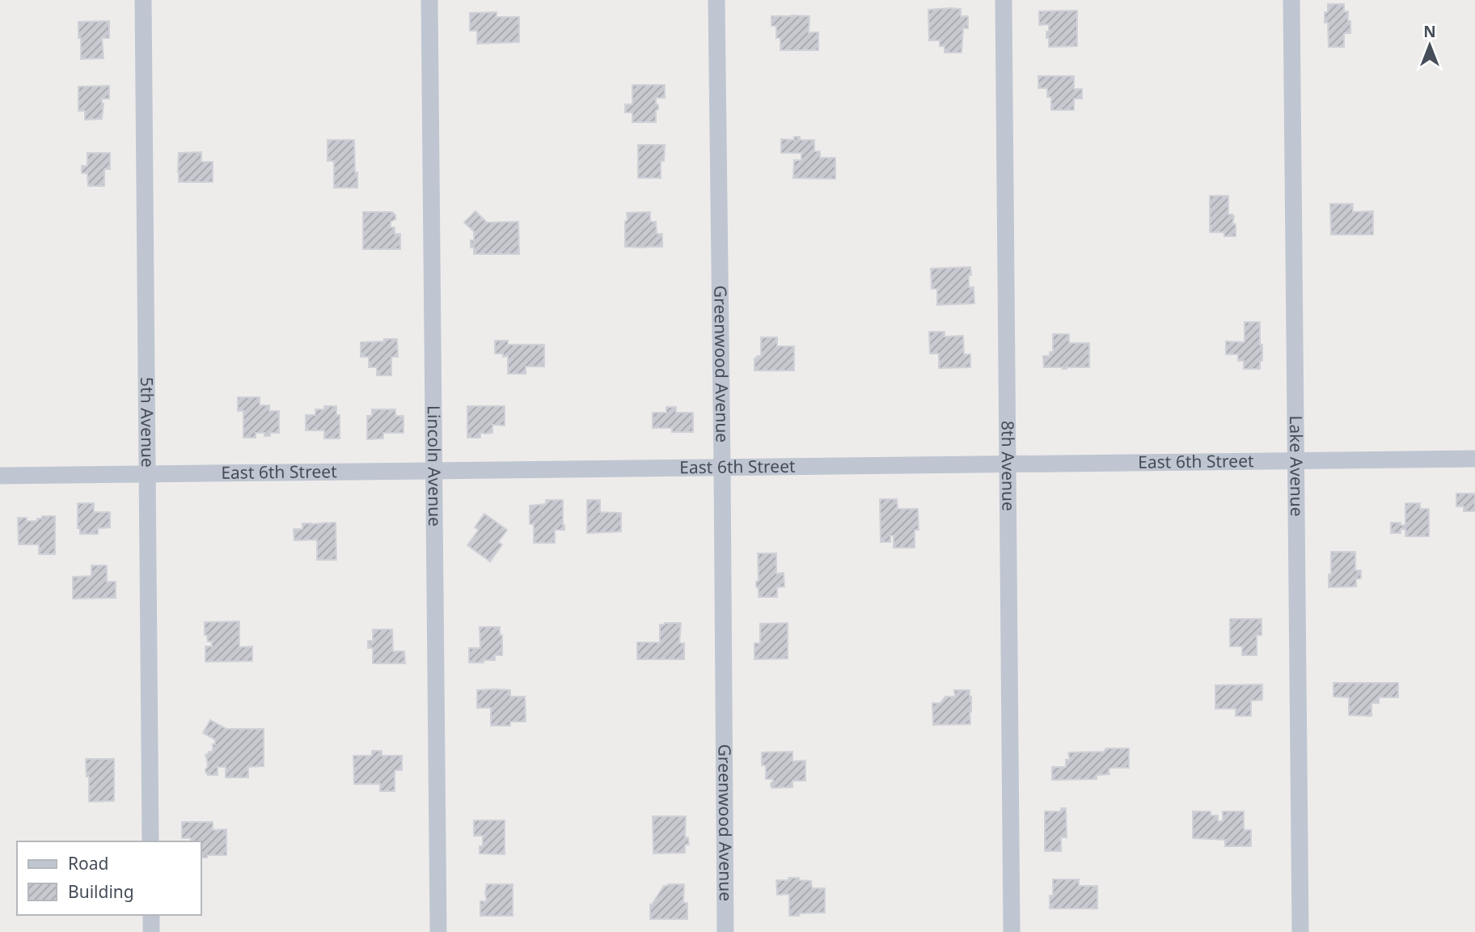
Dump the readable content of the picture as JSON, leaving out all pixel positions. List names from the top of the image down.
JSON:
{
  "streets": {
    "street": [
      "Greenwood Avenue",
      "5th Avenue",
      "East 6th Street",
      "Lincoln Avenue",
      "8th Avenue",
      "Lake Avenue"
    ]
  },
  "crossings": [
    ["Greenwood Avenue", "East 6th Street"],
    ["5th Avenue", "East 6th Street"],
    ["East 6th Street", "Lincoln Avenue"],
    ["East 6th Street", "8th Avenue"],
    ["East 6th Street", "Lake Avenue"]
  ],
  "legend": ["Road", "Building"],
  "north": "top"
}
